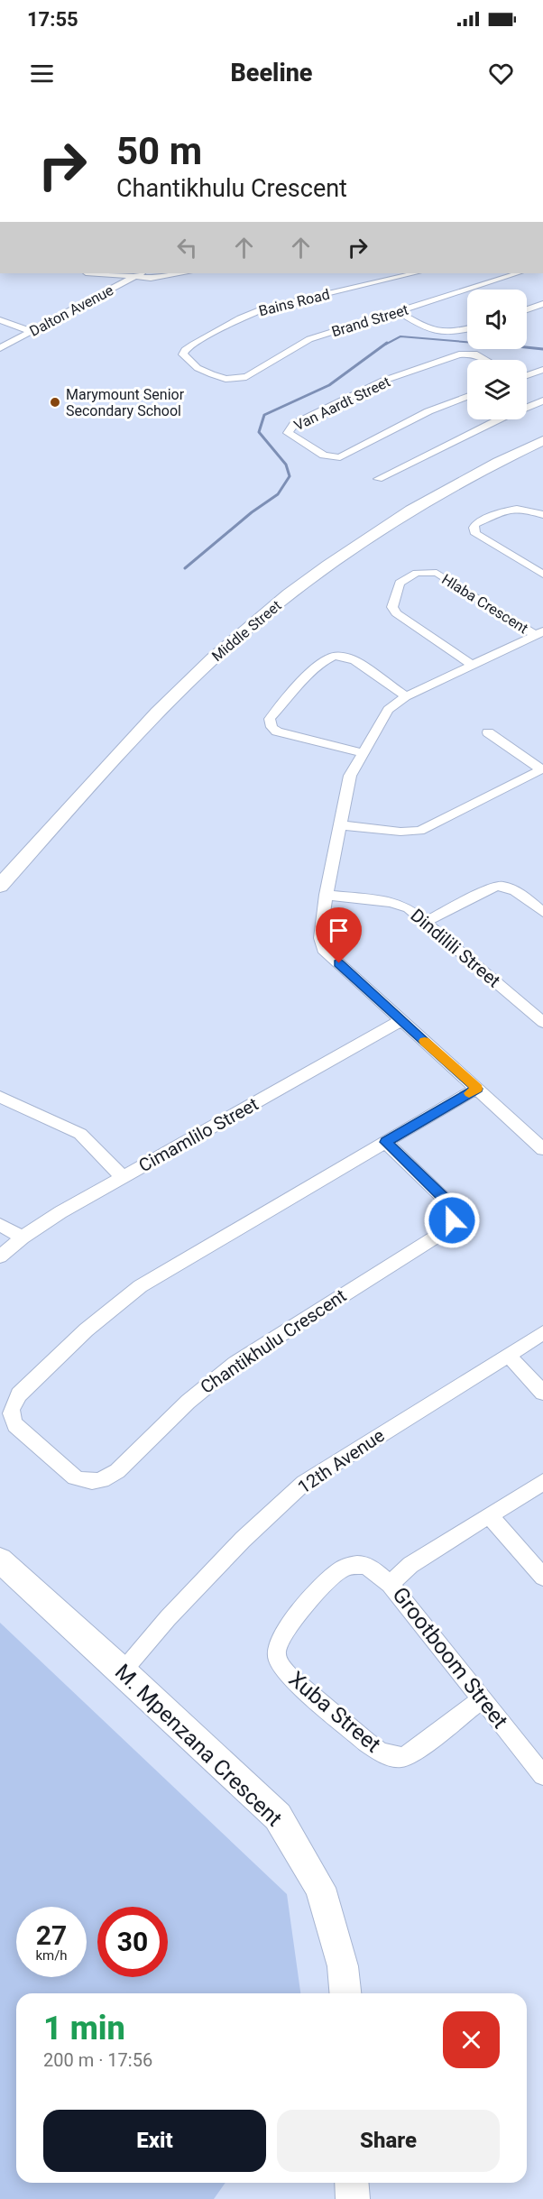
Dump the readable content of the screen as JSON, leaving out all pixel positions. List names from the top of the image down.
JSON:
{
  "streets": {
    "main road": ["Middle Street", "M. Mpenzana Crescent"],
    "street": [
      "Bains Road",
      "Dalton Avenue",
      "Brand Street",
      "Van Aardt Street",
      "Hlaba Crescent",
      "Dindilili Street",
      "Cimamlilo Street",
      "Chantikhulu Crescent",
      "12th Avenue",
      "Grootboom Street",
      "Xuba Street"
    ]
  },
  "crossings": [
    ["Bains Road", "Brand Street"],
    ["12th Avenue", "M. Mpenzana Crescent"],
    ["Grootboom Street", "Xuba Street"]
  ],
  "places": ["Marymount Senior Secondary School"],
  "page": {
    "status": "17:55",
    "header": "Beeline",
    "turn": ["50 m", "Chantikhulu Crescent"],
    "speed": "27 km/h",
    "limit": "30",
    "heading": ["1 min", "200 m · 17:56"],
    "buttons": ["Exit", "Share"]
  }
}
